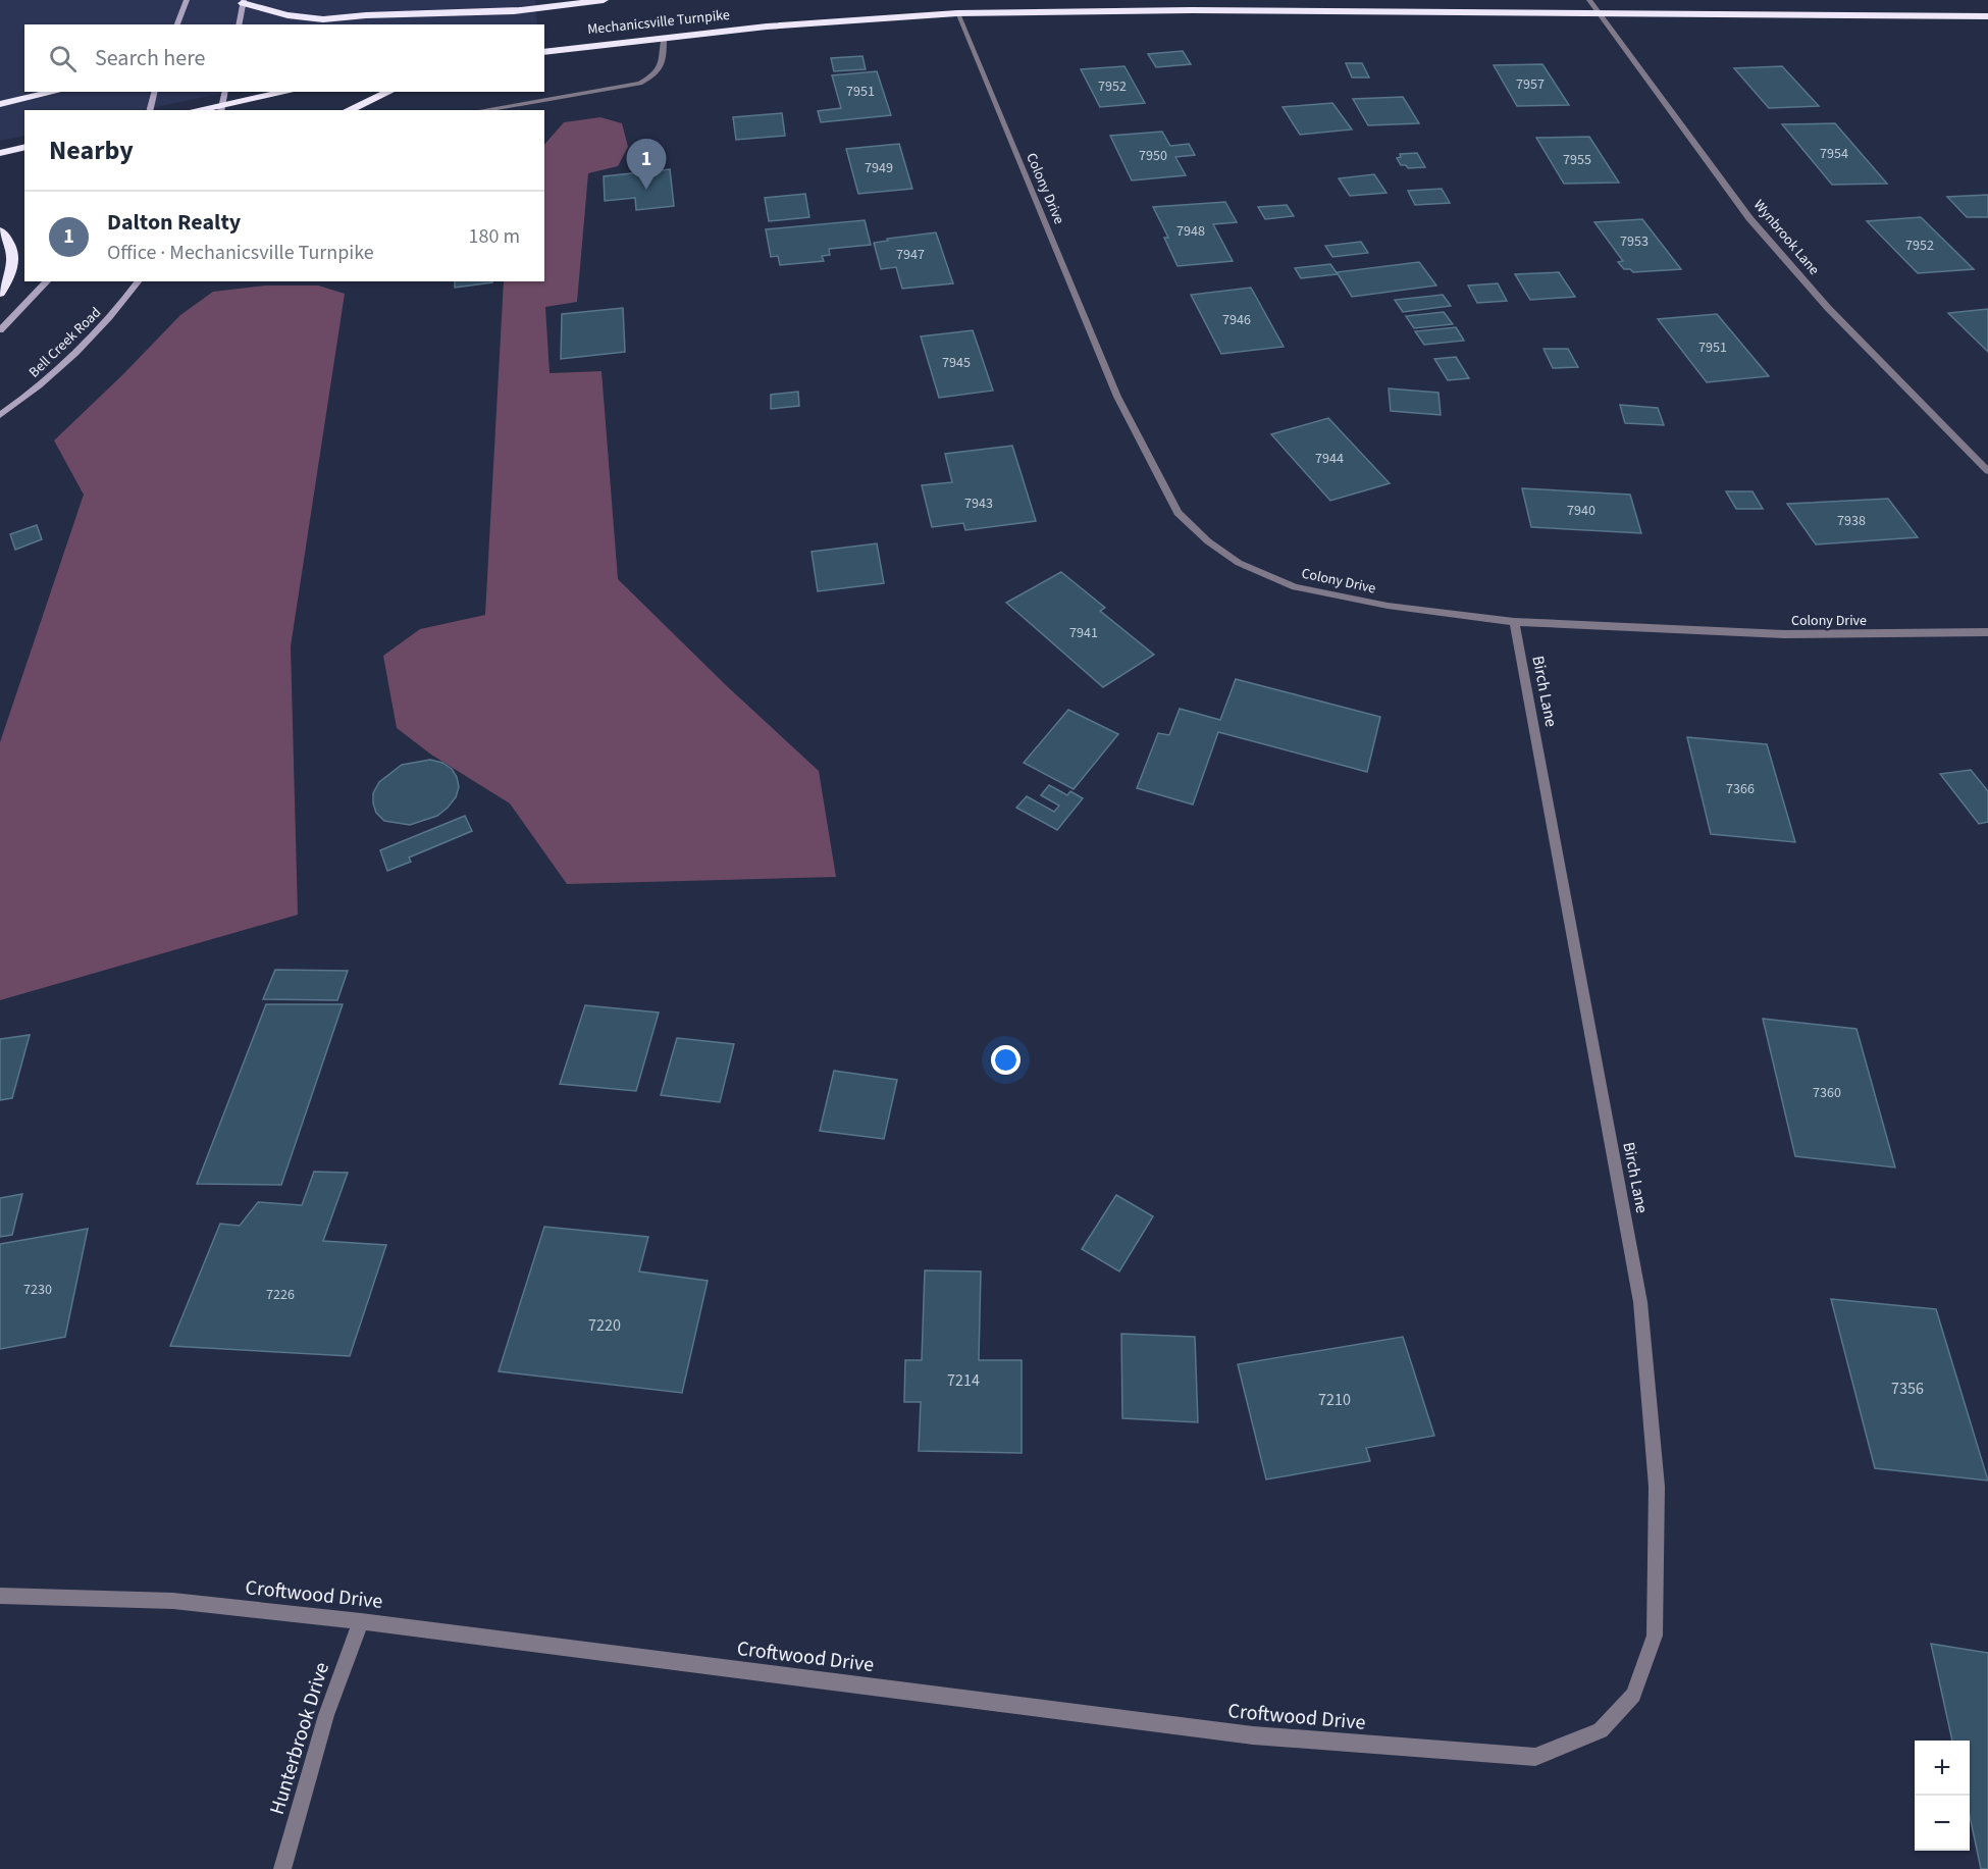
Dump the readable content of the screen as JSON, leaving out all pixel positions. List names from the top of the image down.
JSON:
{
  "streets": {
    "highway": ["Mechanicsville Turnpike"],
    "main road": ["Bell Creek Road"],
    "street": [
      "Colony Drive",
      "Wynbrook Lane",
      "Birch Lane",
      "Croftwood Drive",
      "Hunterbrook Drive"
    ]
  },
  "crossings": [
    ["Mechanicsville Turnpike", "Colony Drive"],
    ["Mechanicsville Turnpike", "Wynbrook Lane"],
    ["Colony Drive", "Birch Lane"],
    ["Birch Lane", "Croftwood Drive"],
    ["Croftwood Drive", "Hunterbrook Drive"]
  ],
  "house_numbers": [
    "7957",
    "7952",
    "7951",
    "7954",
    "7950",
    "7955",
    "7949",
    "7948",
    "7953",
    "7952",
    "7947",
    "7946",
    "7951",
    "7945",
    "7944",
    "7943",
    "7940",
    "7938",
    "7941",
    "7366",
    "7360",
    "7230",
    "7226",
    "7220",
    "7214",
    "7356",
    "7210"
  ],
  "page": {
    "search": "Search here",
    "heading": "Nearby",
    "pins": "1",
    "list": [
      {
        "mark": "1",
        "name": "Dalton Realty",
        "note": "Office · Mechanicsville Turnpike",
        "value": "180 m"
      }
    ],
    "map_buttons": ["+", "−"]
  }
}
